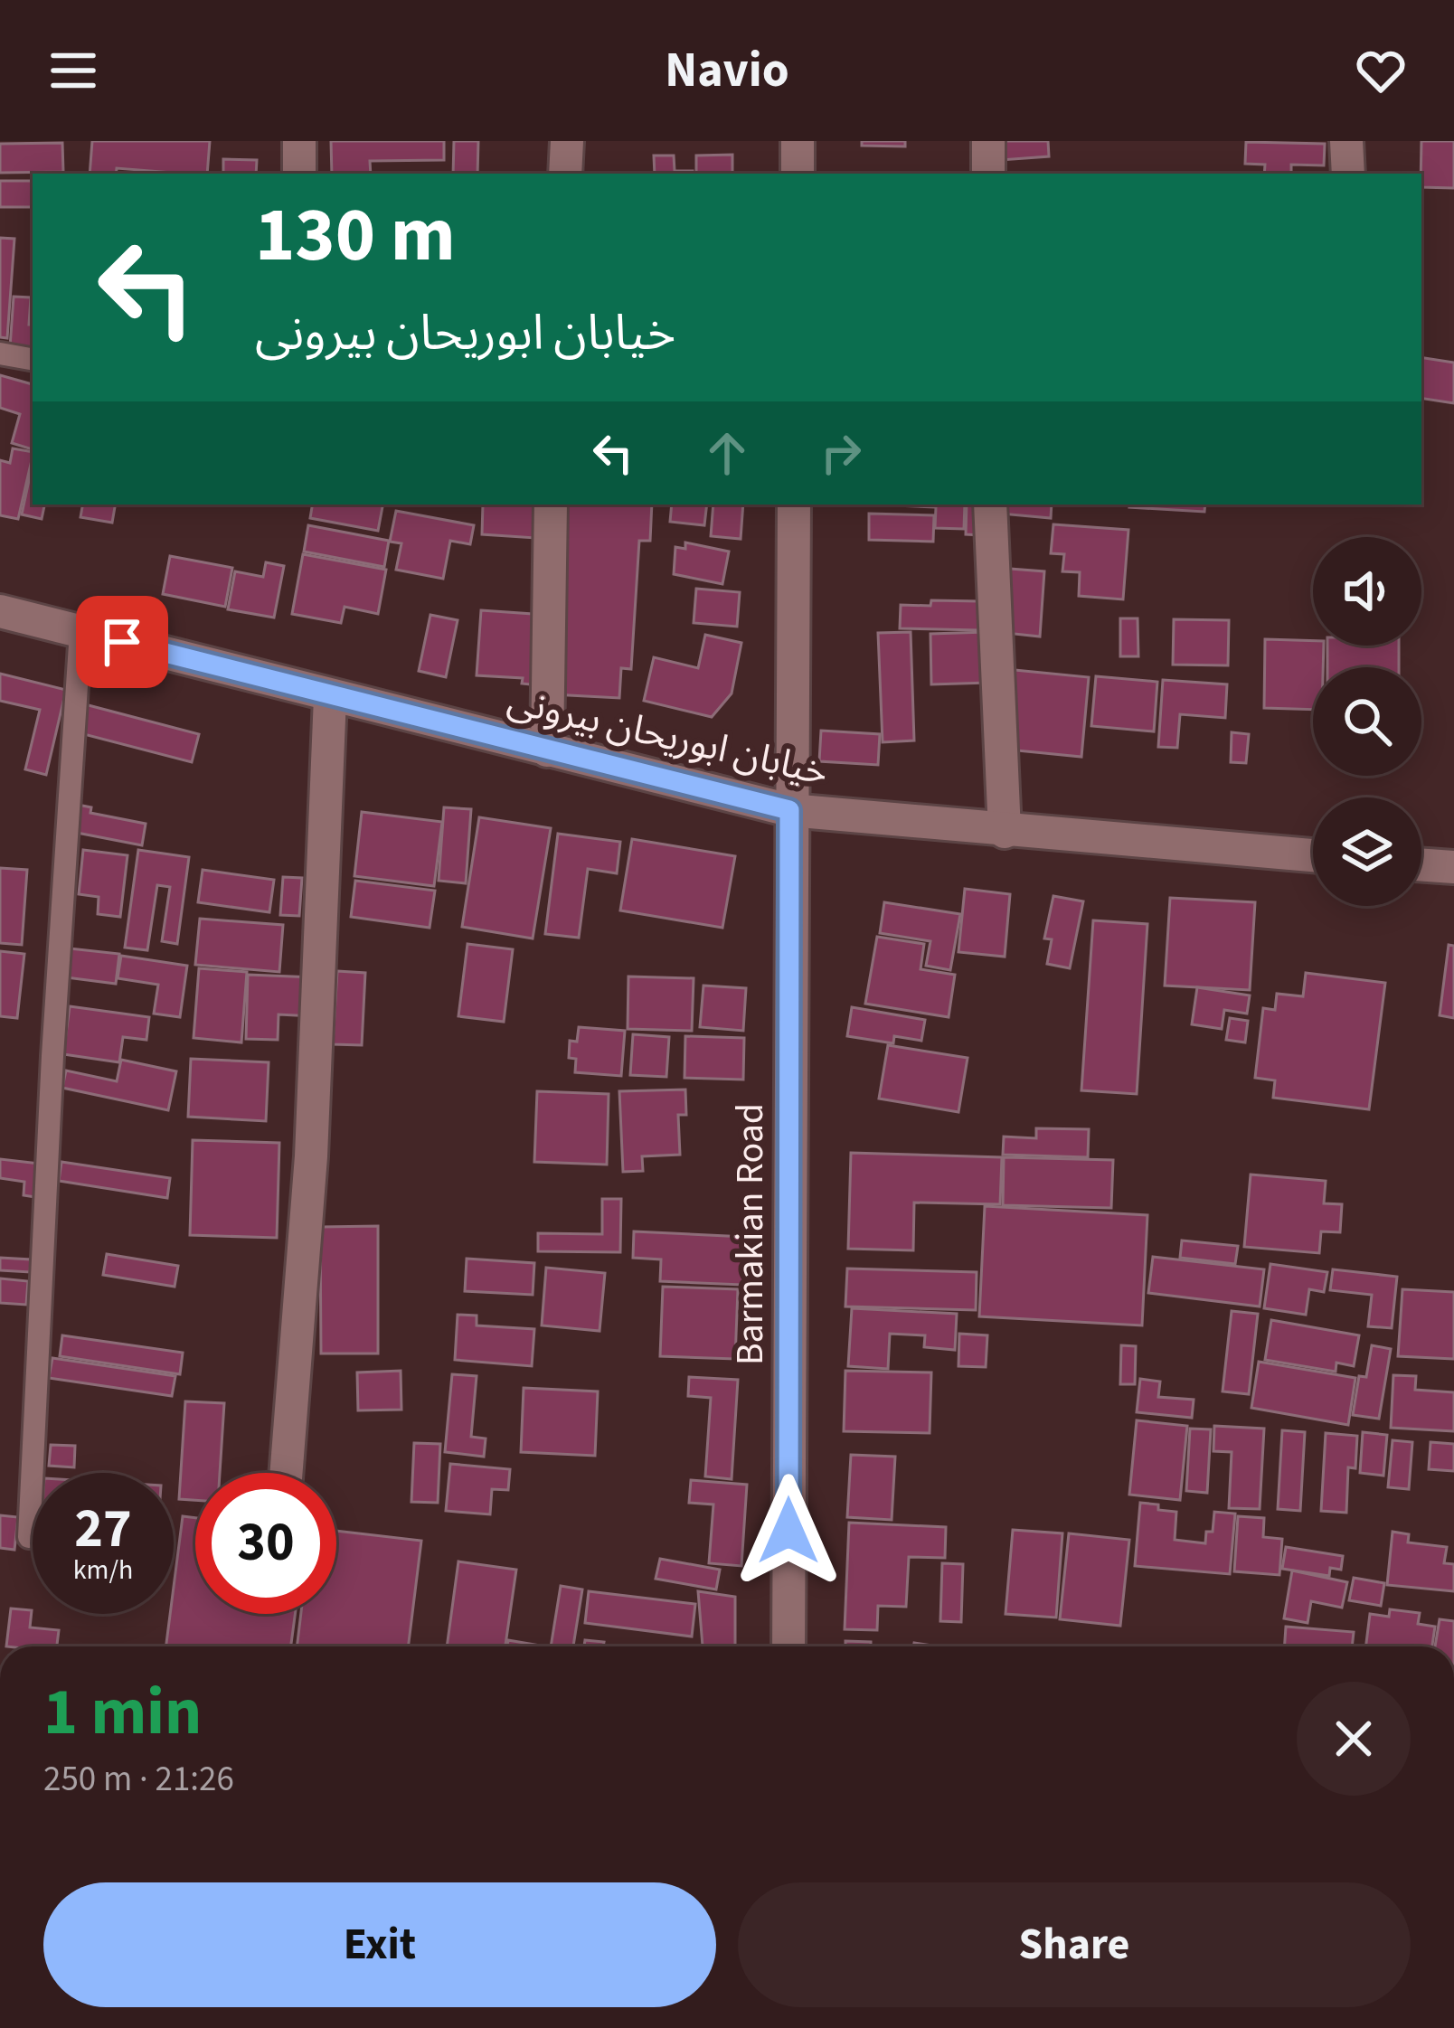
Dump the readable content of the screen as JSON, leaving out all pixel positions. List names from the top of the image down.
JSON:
{
  "streets": {
    "street": ["خیابان ابوریحان بیرونی", "Barmakian Road"]
  },
  "crossings": [
    ["خیابان ابوریحان بیرونی", "Barmakian Road"]
  ],
  "page": {
    "header": "Navio",
    "turn": ["130 m", "خیابان ابوریحان بیرونی"],
    "speed": "27 km/h",
    "limit": "30",
    "heading": ["1 min", "250 m · 21:26"],
    "buttons": ["Exit", "Share"]
  }
}
